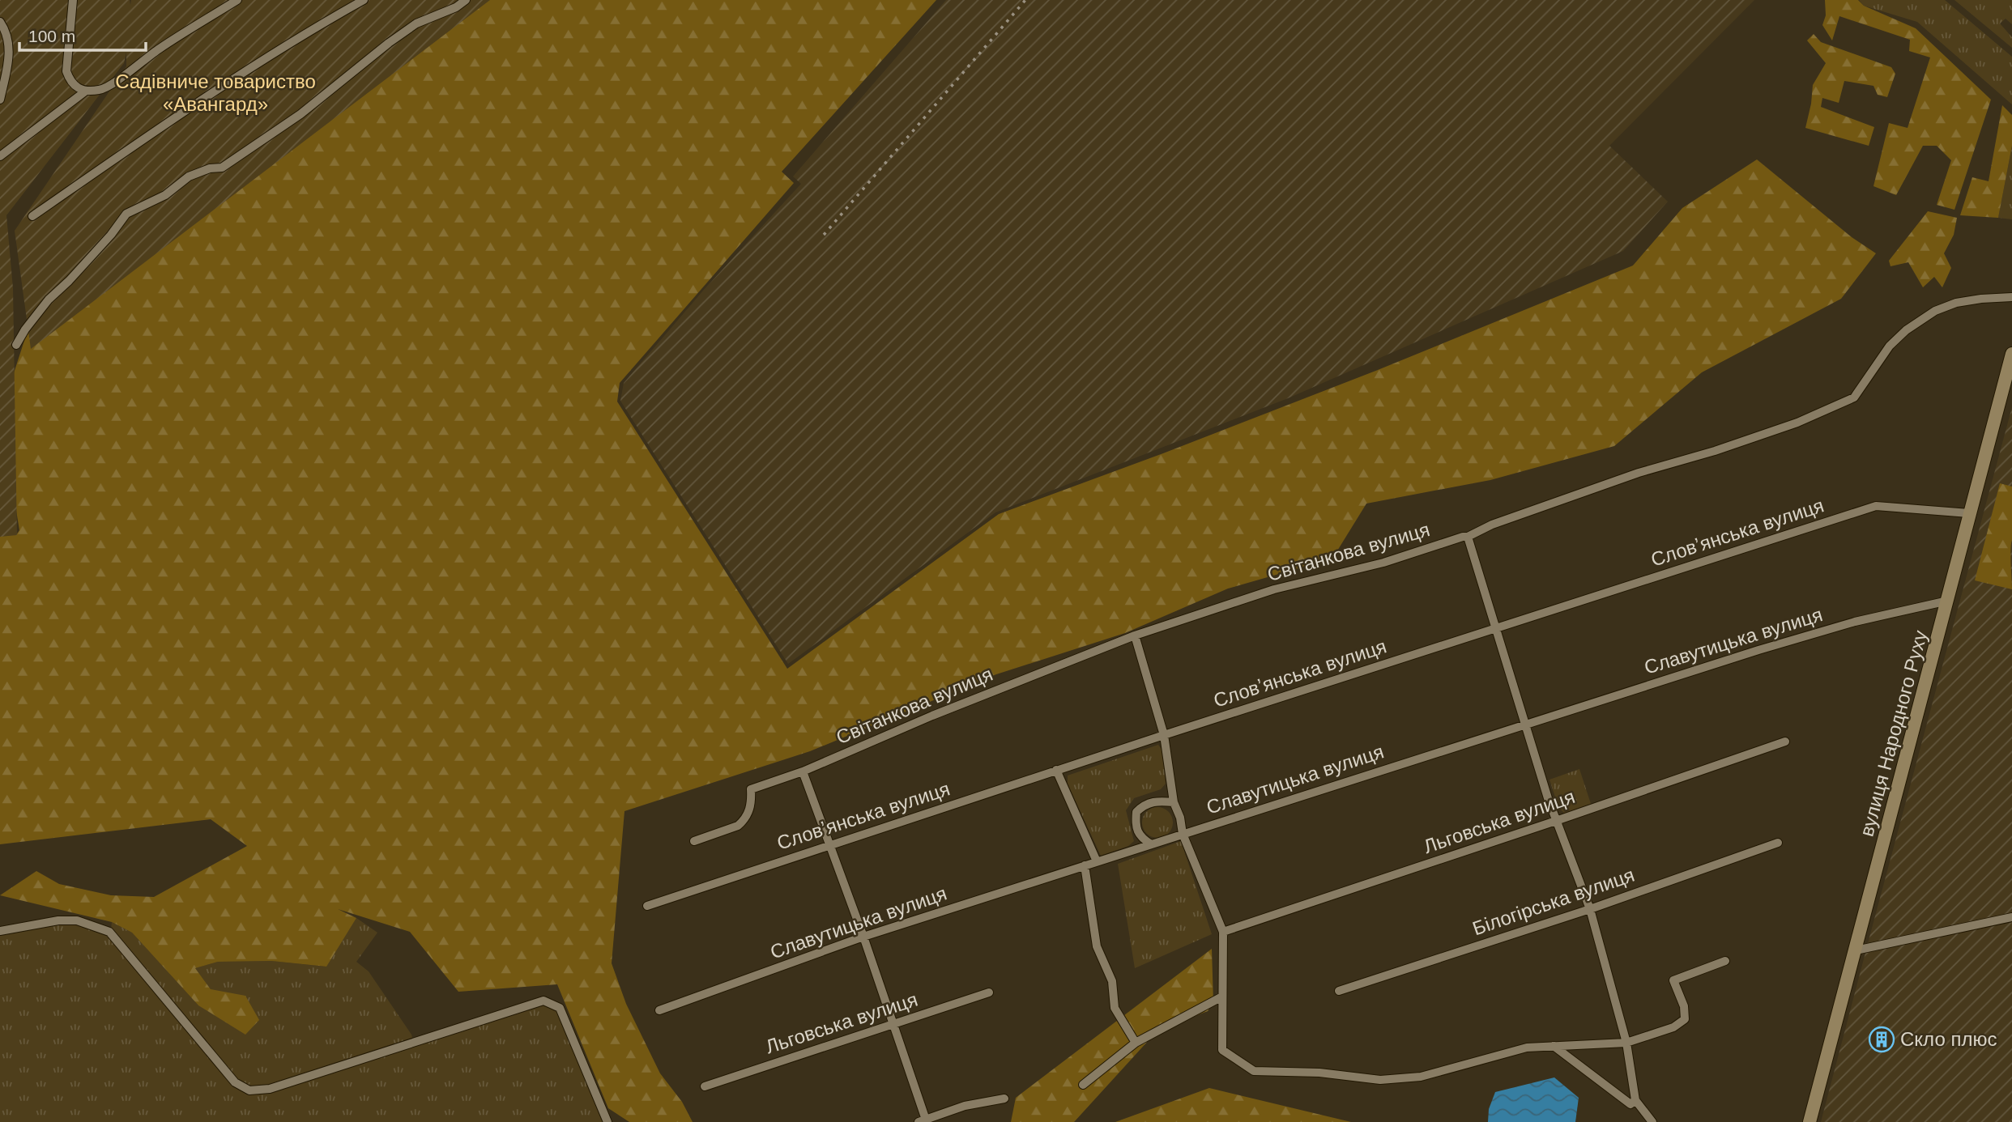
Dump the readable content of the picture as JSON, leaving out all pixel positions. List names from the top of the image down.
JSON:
{
  "streets": {
    "main road": ["вулиця Народного Руху"],
    "street": [
      "Словʼянська вулиця",
      "Світанкова вулиця",
      "Славутицька вулиця",
      "Льговська вулиця",
      "Білогірська вулиця"
    ]
  },
  "crossings": [
    ["Словʼянська вулиця", "вулиця Народного Руху"],
    ["Славутицька вулиця", "вулиця Народного Руху"]
  ],
  "parks": ["Садівниче товариство «Авангард»"],
  "places": {
    "building": ["Скло плюс"]
  },
  "scale_bar": "100 m"
}
